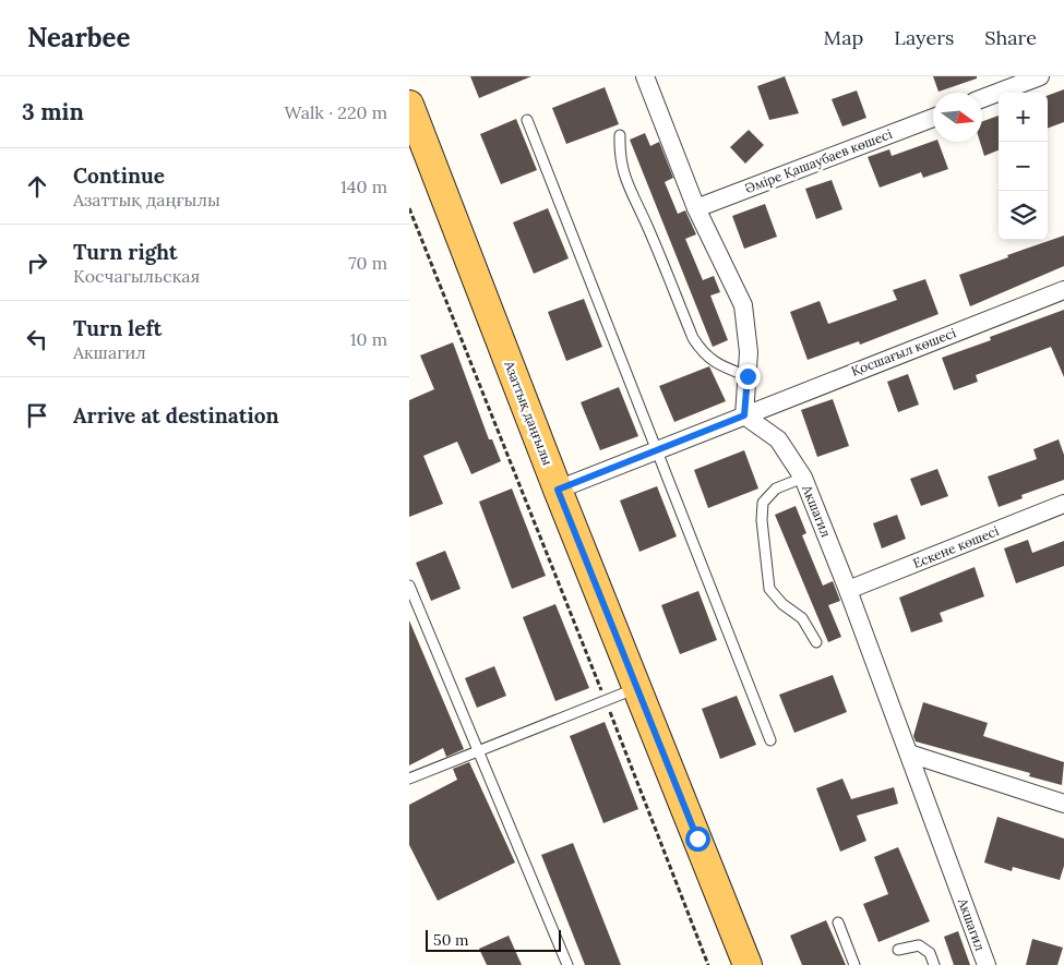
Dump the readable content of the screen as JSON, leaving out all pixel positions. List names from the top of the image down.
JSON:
{
  "streets": {
    "main road": ["Азаттық даңғылы"],
    "street": [
      "Әміре Қашаубаев көшесі",
      "Қосшағыл көшесі",
      "Акшагил",
      "Ескене көшесі"
    ]
  },
  "crossings": [
    ["Қосшағыл көшесі", "Азаттық даңғылы"],
    ["Қосшағыл көшесі", "Акшагил"],
    ["Акшагил", "Ескене көшесі"]
  ],
  "scale_bar": "50 m",
  "north": "right",
  "page": {
    "header": "Nearbee",
    "nav": ["Map", "Layers", "Share"],
    "heading": ["3 min", "Walk · 220 m"],
    "map_buttons": ["+", "−"],
    "list": [
      ["Continue", "Азаттық даңғылы", "140 m"],
      ["Turn right", "Косчагыльская", "70 m"],
      ["Turn left", "Акшагил", "10 m"],
      "Arrive at destination"
    ],
    "scale": "50 m"
  }
}
